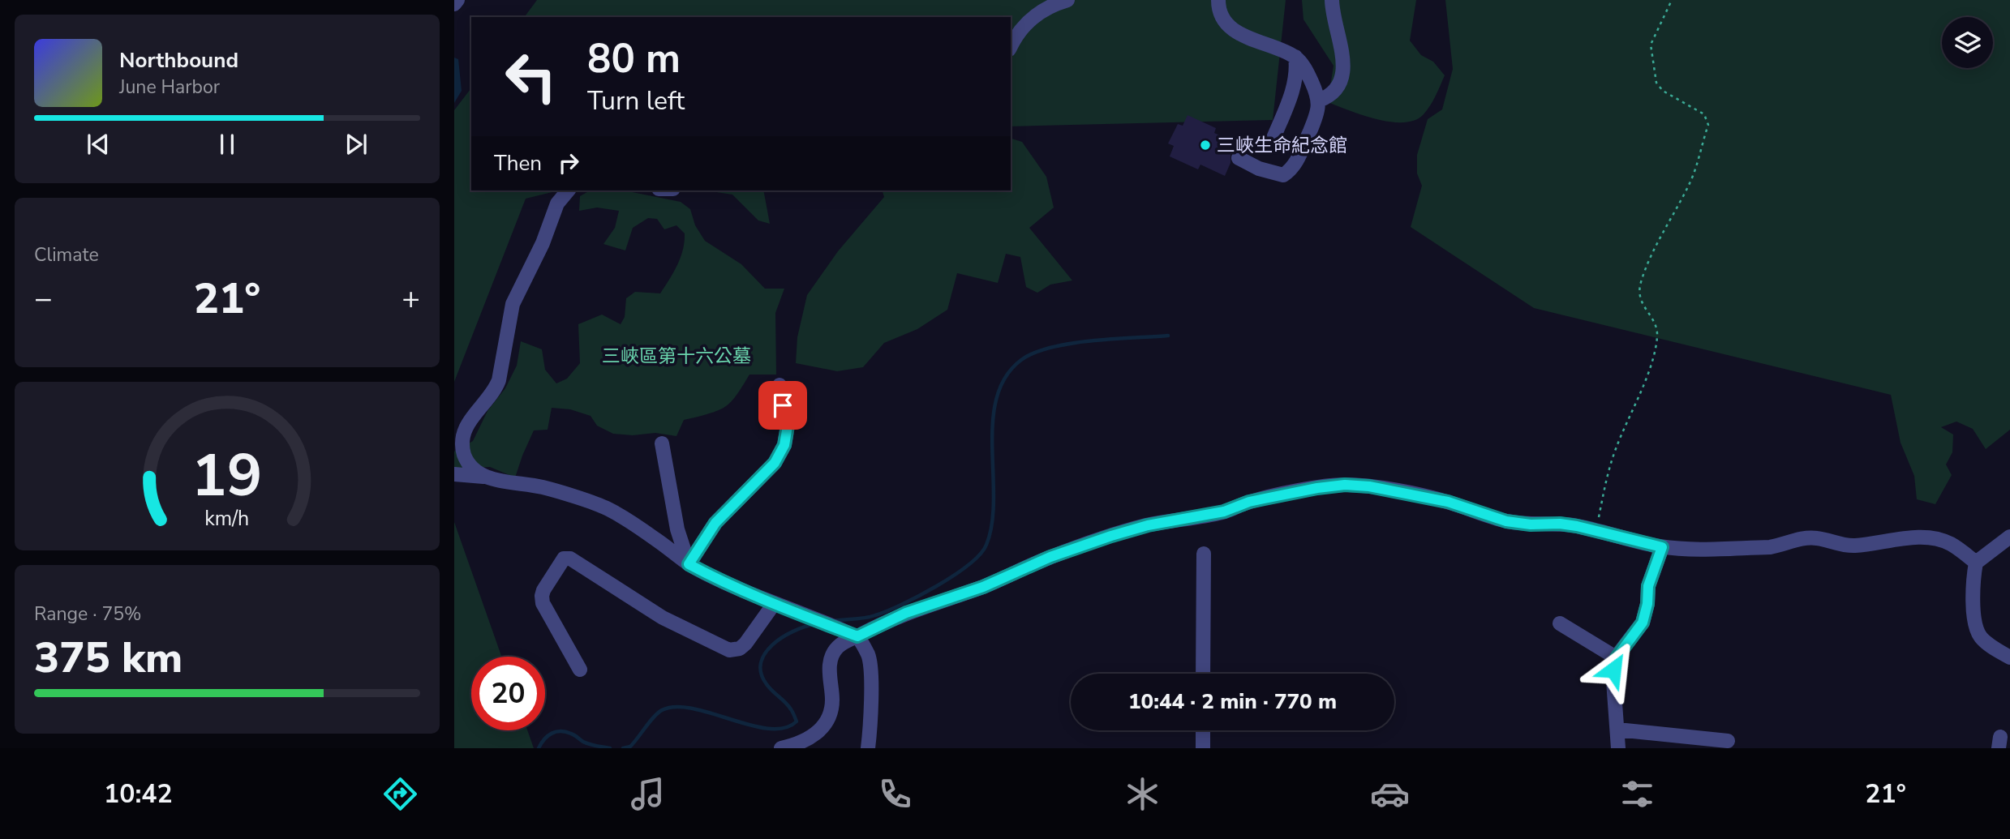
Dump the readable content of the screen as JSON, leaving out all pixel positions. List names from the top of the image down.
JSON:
{
  "parks": ["三峽區第十六公墓"],
  "places": ["三峽生命紀念館"],
  "page": {
    "turn": ["80 m", "Turn left"],
    "song": ["Northbound", "June Harbor"],
    "then": "Then",
    "tile": [
      "Climate",
      ["Range · 75%", "375 km"]
    ],
    "heat": ["−", "21°", "+"],
    "limit": "20",
    "trip": "10:44 · 2 min · 770 m",
    "tabs": ["10:42", "21°"],
    "gauge": ["19", "km/h"]
  }
}
